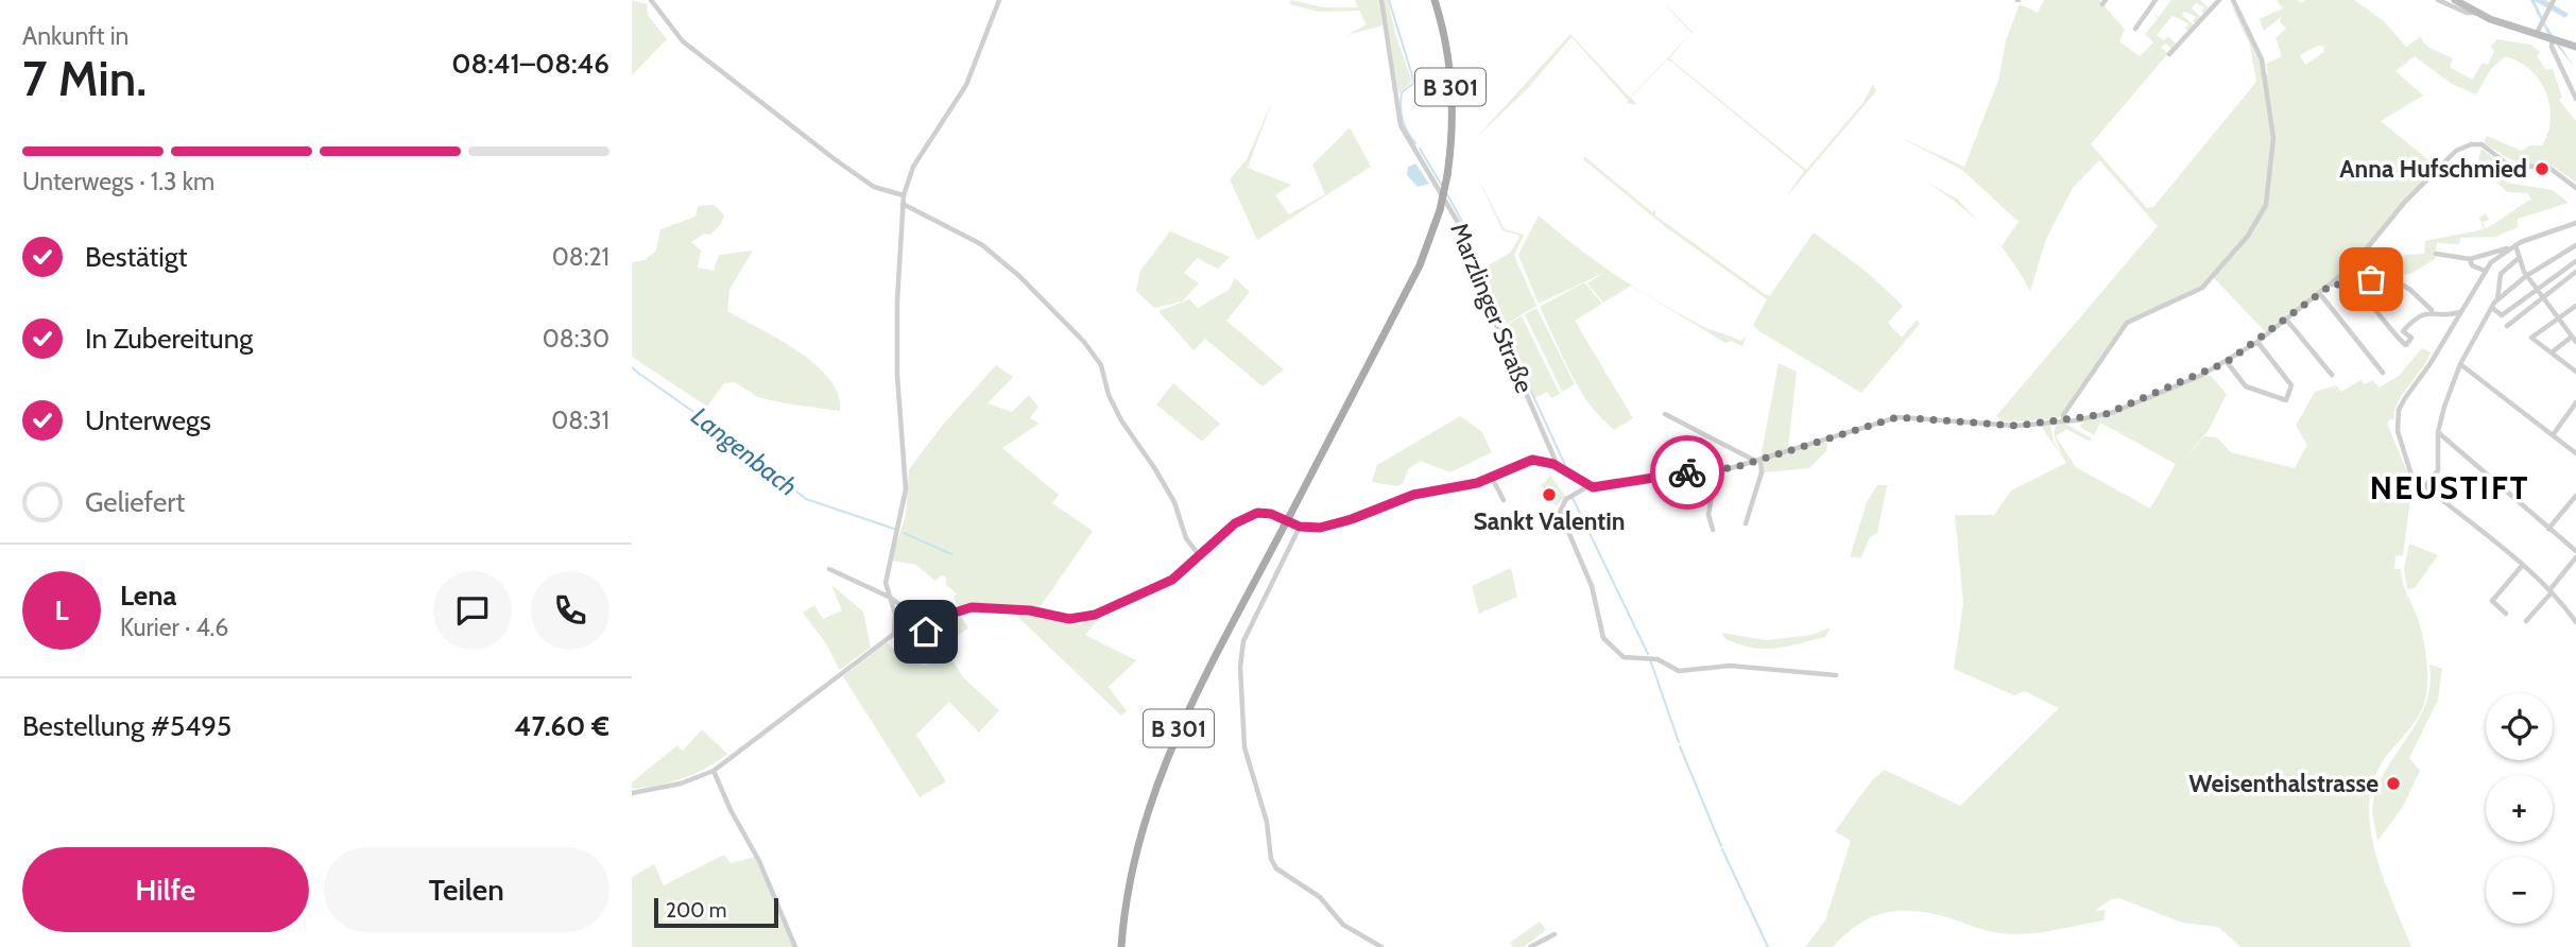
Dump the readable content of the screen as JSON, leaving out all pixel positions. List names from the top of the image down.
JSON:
{
  "streets": {
    "main road": ["B 301"],
    "street": ["Marzlinger Straße"]
  },
  "districts": ["NEUSTIFT"],
  "water": ["Langenbach"],
  "places": ["Anna Hufschmied", "Sankt Valentin", "Weisenthalstrasse"],
  "scale_bar": "200 m",
  "page": {
    "heading": ["7 Min.", "Ankunft in", "08:41–08:46"],
    "panel": [
      "Lena",
      "Kurier · 4.6",
      "Bestellung #5495",
      "47.60 €"
    ],
    "bar": "Unterwegs · 1.3 km",
    "list": [
      ["Bestätigt", "08:21"],
      ["In Zubereitung", "08:30"],
      ["Unterwegs", "08:31"],
      "Geliefert"
    ],
    "round": "L",
    "map_buttons": ["+", "−"],
    "buttons": ["Hilfe", "Teilen"],
    "scale": "200 m"
  }
}
